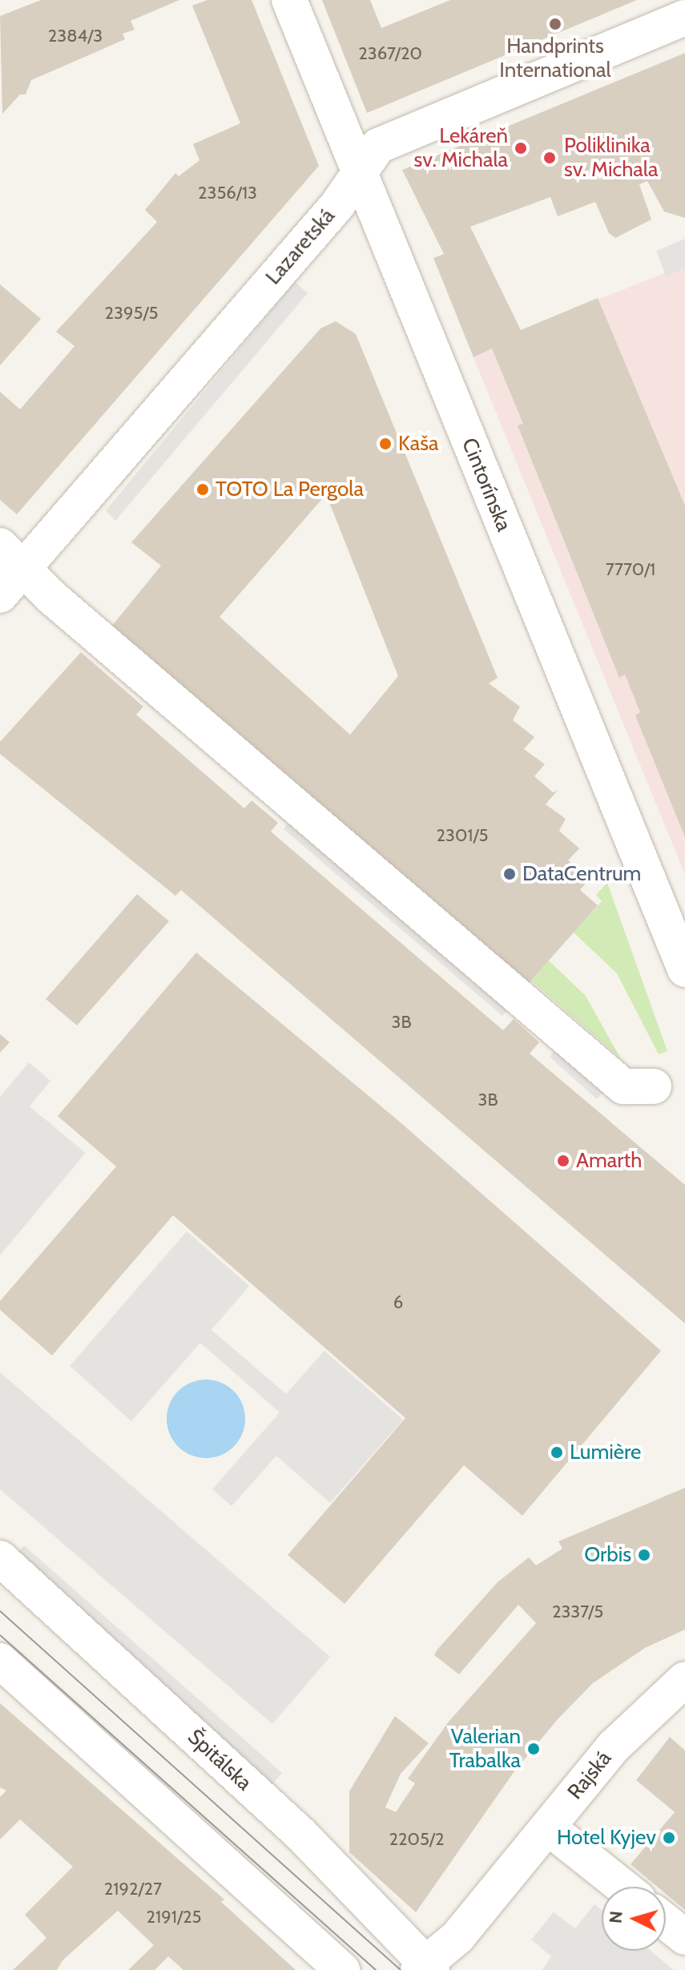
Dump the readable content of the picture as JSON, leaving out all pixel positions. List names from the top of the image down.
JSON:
{
  "streets": {
    "street": [
      "Lazaretská",
      "Cintorínska",
      "Špitálska",
      "Rajská"
    ]
  },
  "crossings": [
    ["Lazaretská", "Cintorínska"],
    ["Špitálska", "Rajská"]
  ],
  "places": [
    "Handprints International",
    "Lekáreň sv. Michala",
    "Poliklinika sv. Michala",
    "Kaša",
    "TOTO La Pergola",
    "DataCentrum",
    "Amarth",
    "Lumière",
    "Orbis",
    "Valerian Trabalka",
    "Hotel Kyjev"
  ],
  "house_numbers": [
    "2384/3",
    "2367/20",
    "2356/13",
    "2395/5",
    "7770/1",
    "2301/5",
    "3B",
    "3B",
    "6",
    "2337/5",
    "2205/2",
    "2192/27",
    "2191/25"
  ],
  "north": "left"
}
